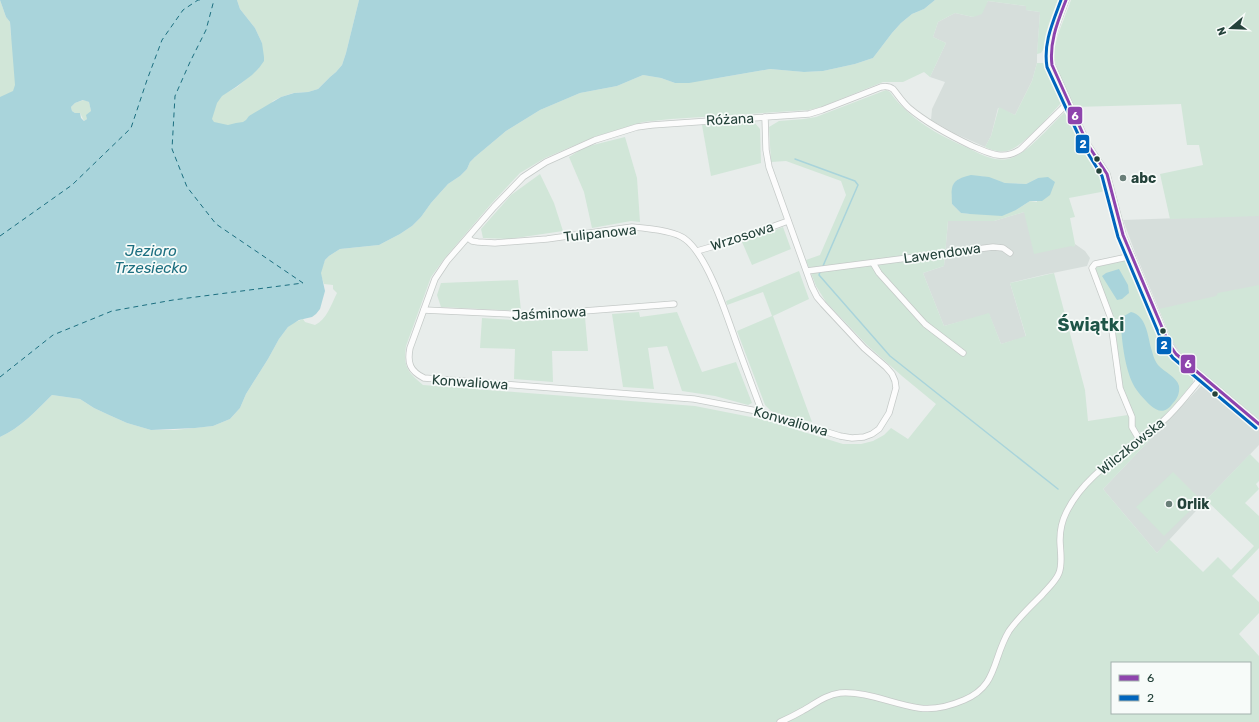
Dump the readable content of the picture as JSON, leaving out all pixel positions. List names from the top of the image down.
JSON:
{
  "streets": {
    "street": [
      "Różana",
      "Tulipanowa",
      "Wrzosowa",
      "Lawendowa",
      "Jaśminowa",
      "Konwaliowa",
      "Wilczkowska"
    ]
  },
  "crossings": [
    ["Różana", "Tulipanowa"],
    ["Różana", "Jaśminowa"],
    ["Różana", "Konwaliowa"],
    ["Tulipanowa", "Wrzosowa"],
    ["Tulipanowa", "Konwaliowa"],
    ["Wrzosowa", "Konwaliowa"],
    ["Lawendowa", "Konwaliowa"],
    ["Jaśminowa", "Konwaliowa"]
  ],
  "districts": ["Świątki"],
  "water": ["Jezioro Trzesiecko"],
  "places": ["abc", "Orlik"],
  "lines": ["transit line 6", "transit line 2"],
  "legend": ["6", "2"],
  "north": "left"
}
